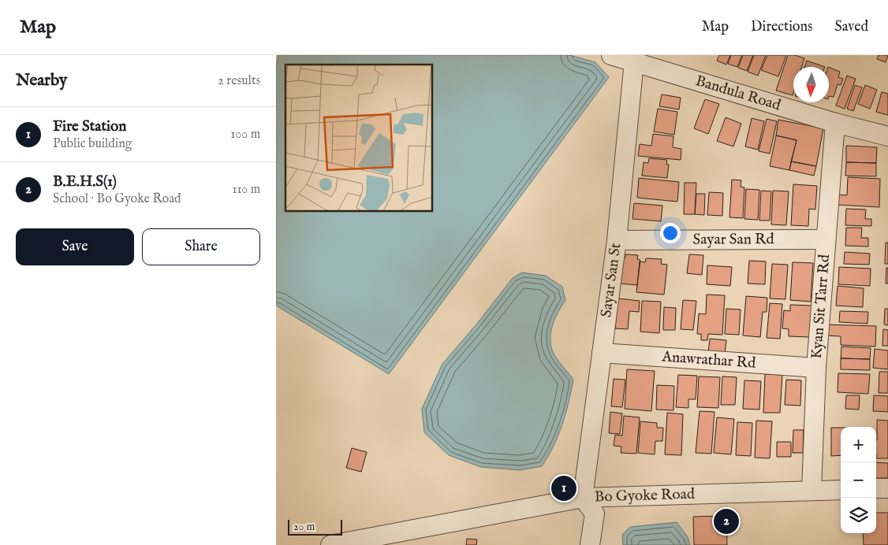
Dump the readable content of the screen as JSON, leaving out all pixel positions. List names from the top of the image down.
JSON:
{
  "streets": {
    "street": [
      "Bandula Road",
      "Sayar San Rd",
      "Sayar San St",
      "Kyan Sit Tarr Rd",
      "Anawrathar Rd",
      "Bo Gyoke Road"
    ]
  },
  "crossings": [
    ["Bandula Road", "Sayar San St"],
    ["Bandula Road", "Kyan Sit Tarr Rd"],
    ["Sayar San Rd", "Sayar San St"],
    ["Sayar San Rd", "Kyan Sit Tarr Rd"],
    ["Sayar San St", "Anawrathar Rd"],
    ["Sayar San St", "Bo Gyoke Road"],
    ["Kyan Sit Tarr Rd", "Anawrathar Rd"],
    ["Kyan Sit Tarr Rd", "Bo Gyoke Road"]
  ],
  "scale_bar": "20 m",
  "north": "bottom",
  "page": {
    "header": "Map",
    "nav": ["Map", "Directions", "Saved"],
    "heading": ["Nearby", "2 results"],
    "list": [
      {
        "mark": "1",
        "name": "Fire Station",
        "note": "Public building",
        "value": "100 m"
      },
      {
        "mark": "2",
        "name": "B.E.H.S(1)",
        "note": "School · Bo Gyoke Road",
        "value": "110 m"
      }
    ],
    "buttons": ["Save", "Share"],
    "map_buttons": ["+", "−"],
    "pins": ["1", "2"],
    "scale": "20 m"
  }
}
